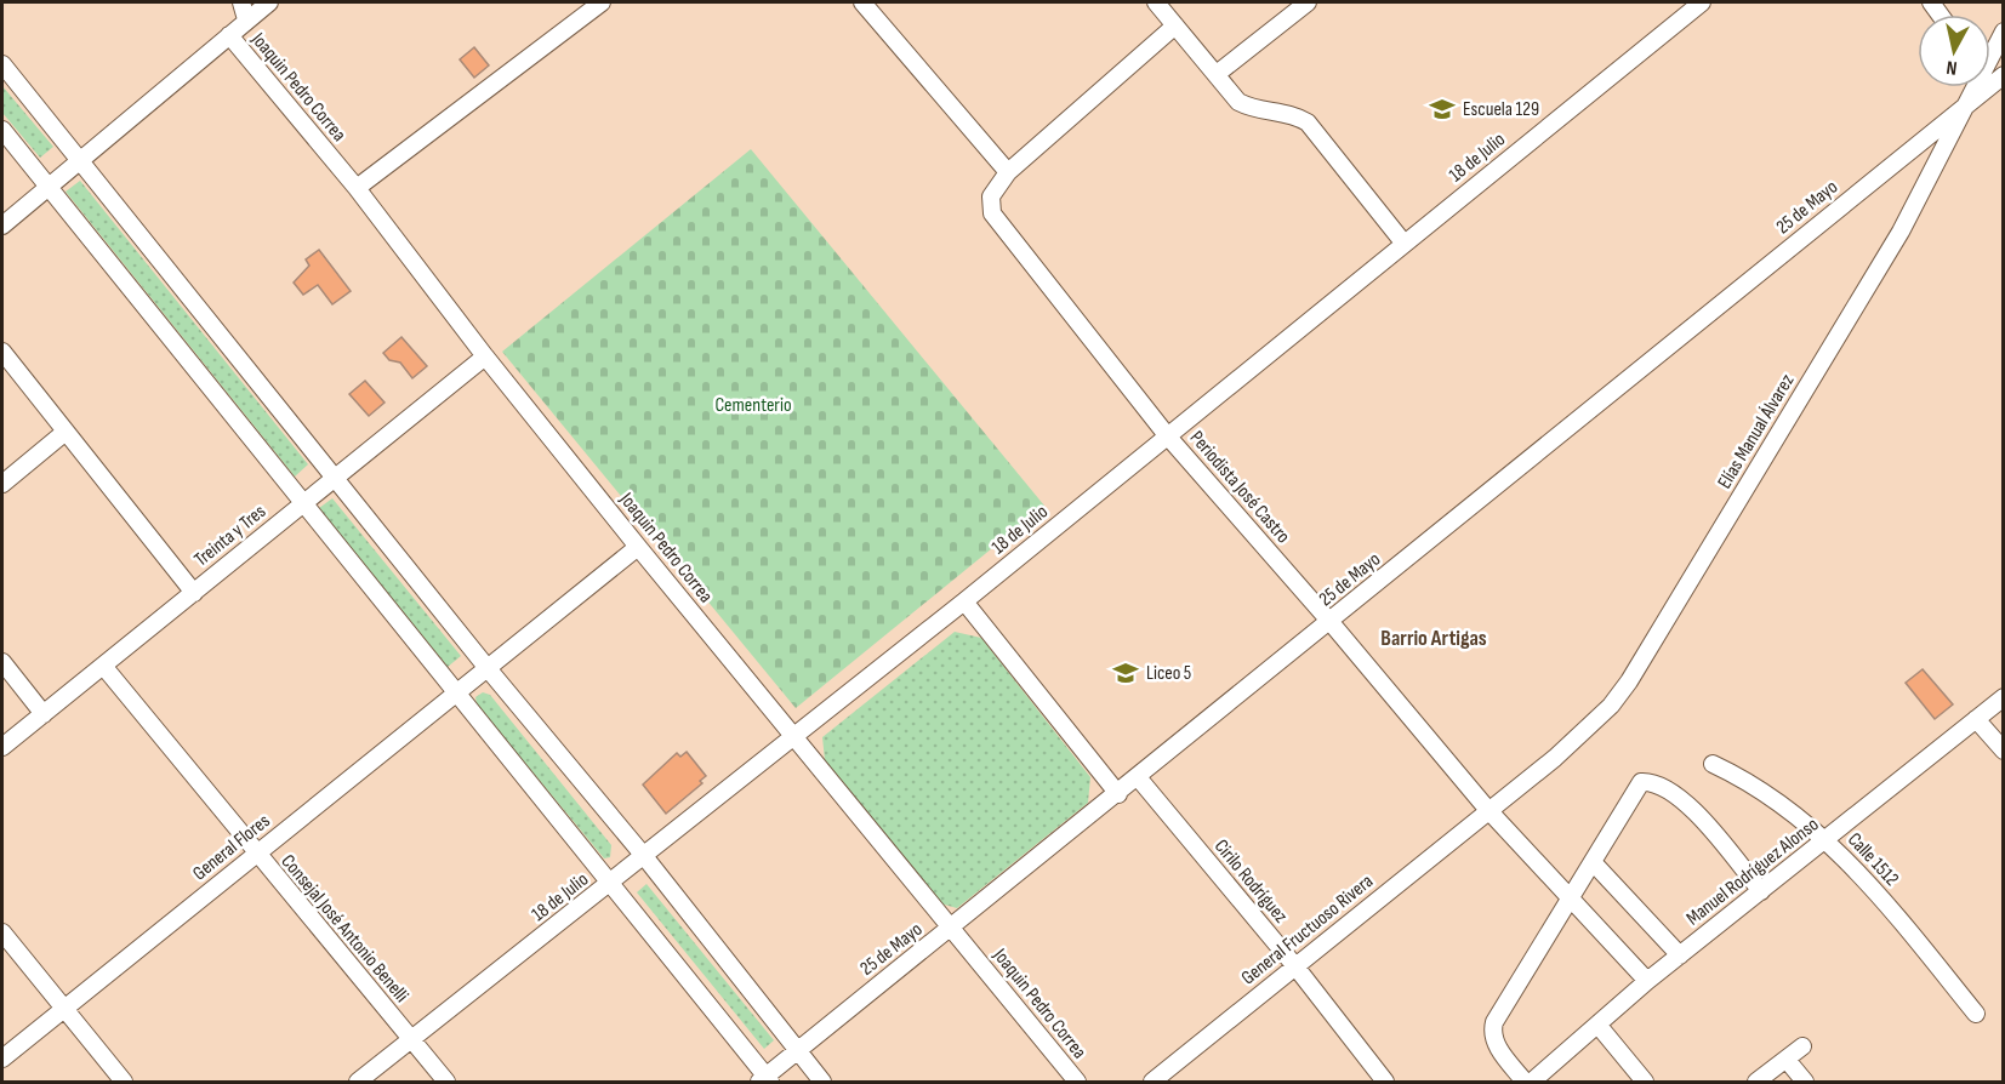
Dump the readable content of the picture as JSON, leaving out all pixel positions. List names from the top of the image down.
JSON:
{
  "streets": {
    "street": [
      "Joaquin Pedro Correa",
      "18 de Julio",
      "25 de Mayo",
      "Elías Manual Álvarez",
      "Periodista José Castro",
      "Treinta y Tres",
      "General Flores",
      "Calle 1512",
      "Manuel Rodríguez Alonso",
      "Cirilo Rodríguez",
      "Consejal José Antonio Benelli",
      "General Fructuoso Rivera"
    ]
  },
  "crossings": [
    ["Joaquin Pedro Correa", "18 de Julio"],
    ["Joaquin Pedro Correa", "25 de Mayo"],
    ["Joaquin Pedro Correa", "Treinta y Tres"],
    ["Joaquin Pedro Correa", "General Flores"],
    ["18 de Julio", "Periodista José Castro"],
    ["18 de Julio", "Consejal José Antonio Benelli"],
    ["25 de Mayo", "Elías Manual Álvarez"],
    ["25 de Mayo", "Periodista José Castro"],
    ["25 de Mayo", "Cirilo Rodríguez"],
    ["Elías Manual Álvarez", "Periodista José Castro"],
    ["Elías Manual Álvarez", "General Fructuoso Rivera"],
    ["Periodista José Castro", "Manuel Rodríguez Alonso"],
    ["Periodista José Castro", "General Fructuoso Rivera"],
    ["Treinta y Tres", "Consejal José Antonio Benelli"],
    ["General Flores", "Consejal José Antonio Benelli"],
    ["Calle 1512", "Manuel Rodríguez Alonso"],
    ["Cirilo Rodríguez", "General Fructuoso Rivera"]
  ],
  "districts": ["Barrio Artigas"],
  "parks": ["Cementerio"],
  "places": {
    "school or university": ["Escuela 129", "Liceo 5"]
  },
  "north": "bottom"
}
